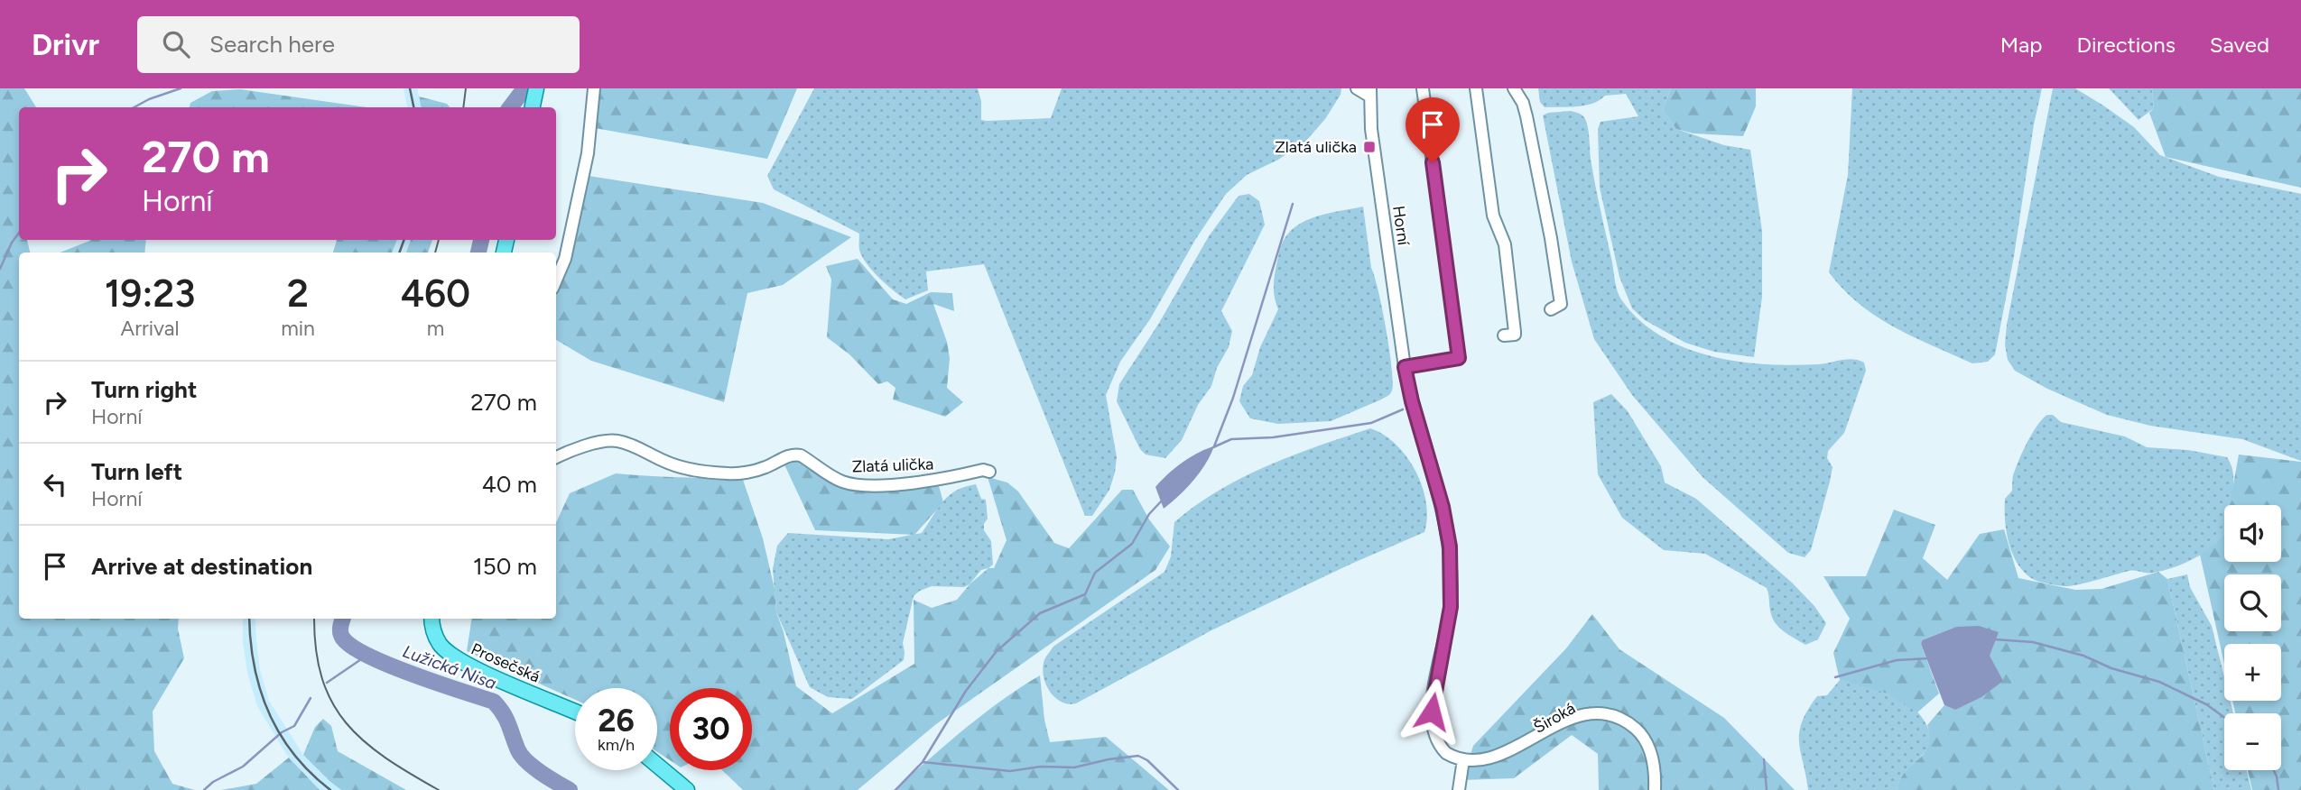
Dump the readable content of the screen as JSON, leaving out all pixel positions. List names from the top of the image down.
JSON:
{
  "streets": {
    "main road": ["Prosečská"],
    "street": ["Horní", "Zlatá ulička", "Široká"]
  },
  "crossings": [
    ["Horní", "Široká"]
  ],
  "water": ["Lužická Nisa"],
  "places": {
    "transit": ["Zlatá ulička"]
  },
  "page": {
    "header": "Drivr",
    "search": "Search here",
    "nav": ["Map", "Directions", "Saved"],
    "turn": ["270 m", "Horní"],
    "eta": [
      "19:23",
      "Arrival",
      "2",
      "min",
      "460",
      "m"
    ],
    "list": [
      {
        "name": "Turn right",
        "note": "Horní",
        "value": "270 m"
      },
      {
        "name": "Turn left",
        "note": "Horní",
        "value": "40 m"
      },
      {
        "name": "Arrive at destination",
        "value": "150 m"
      }
    ],
    "map_buttons": ["+", "−"],
    "speed": "26 km/h",
    "limit": "30"
  }
}
